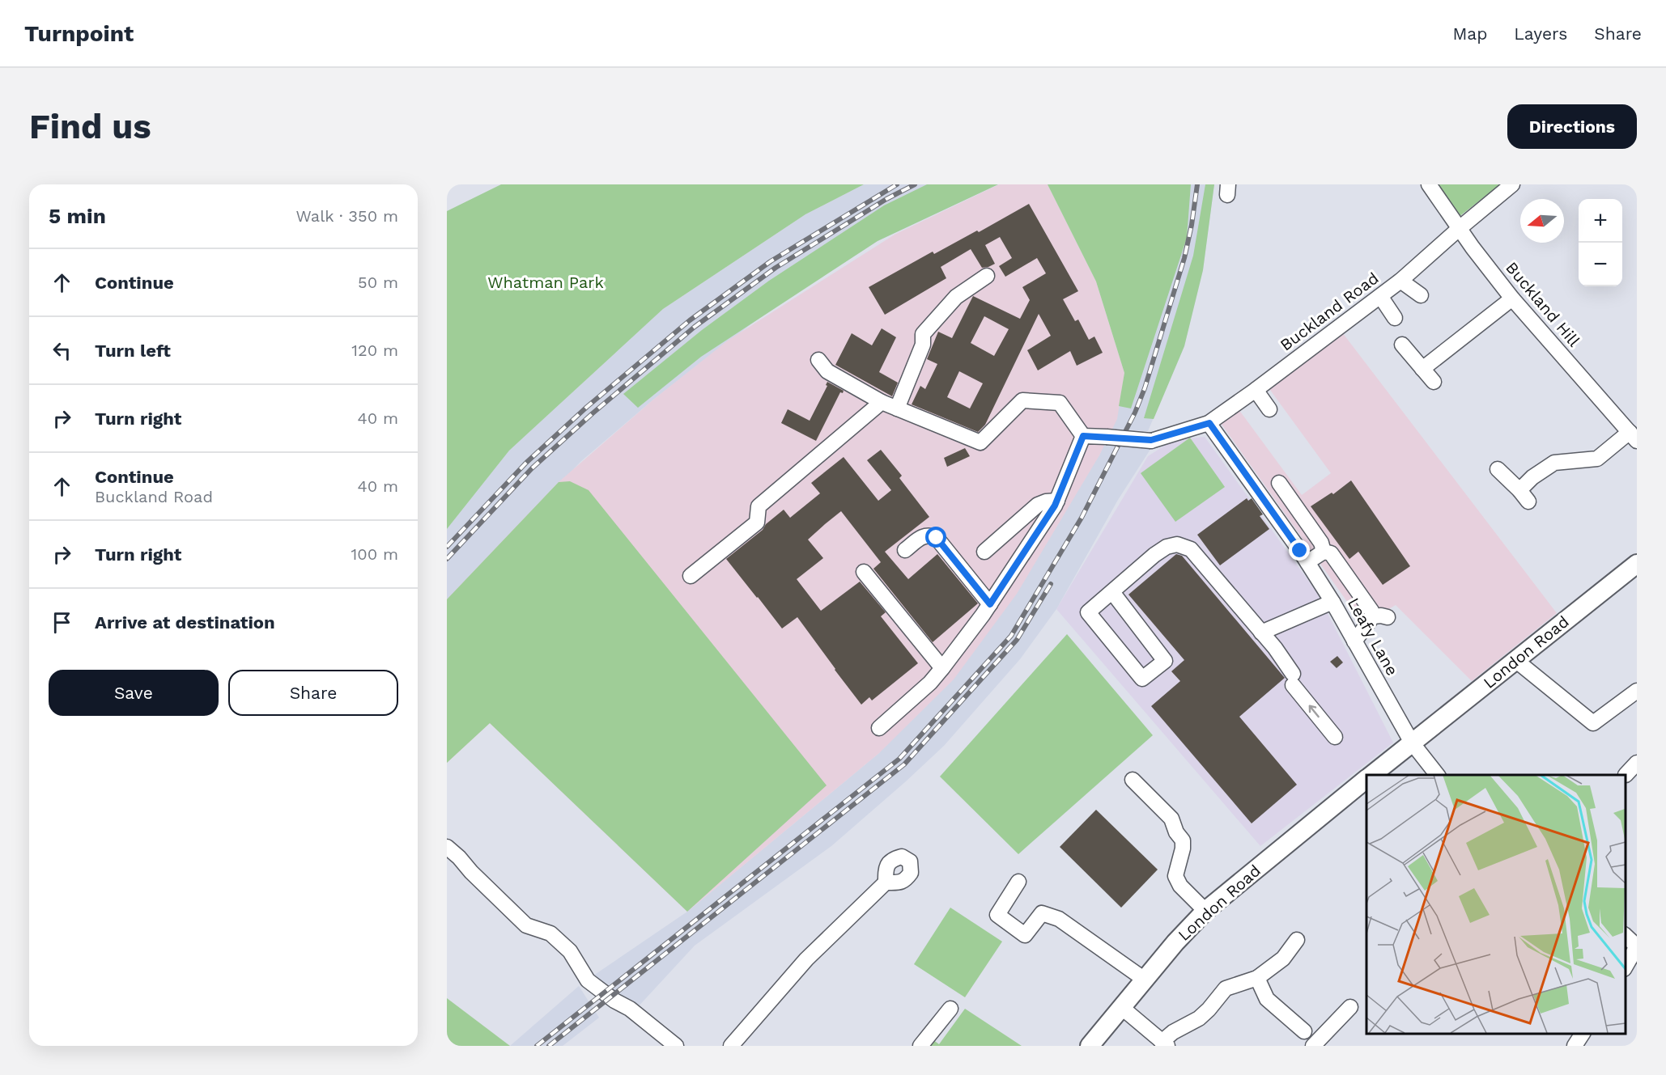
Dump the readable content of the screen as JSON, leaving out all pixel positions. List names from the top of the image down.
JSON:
{
  "streets": {
    "main road": ["London Road"],
    "street": ["Buckland Hill", "Buckland Road", "Leafy Lane"]
  },
  "crossings": [
    ["Buckland Hill", "Buckland Road"],
    ["Buckland Road", "Leafy Lane"],
    ["Leafy Lane", "London Road"]
  ],
  "parks": ["Whatman Park"],
  "north": "left",
  "page": {
    "header": "Turnpoint",
    "nav": ["Map", "Layers", "Share"],
    "buttons": [
      "Directions",
      ["Save", "Share"]
    ],
    "title": "Find us",
    "heading": ["5 min", "Walk · 350 m"],
    "map_buttons": ["+", "−"],
    "list": [
      ["Continue", "50 m"],
      ["Turn left", "120 m"],
      ["Turn right", "40 m"],
      ["Continue", "Buckland Road", "40 m"],
      ["Turn right", "100 m"],
      "Arrive at destination"
    ]
  }
}
